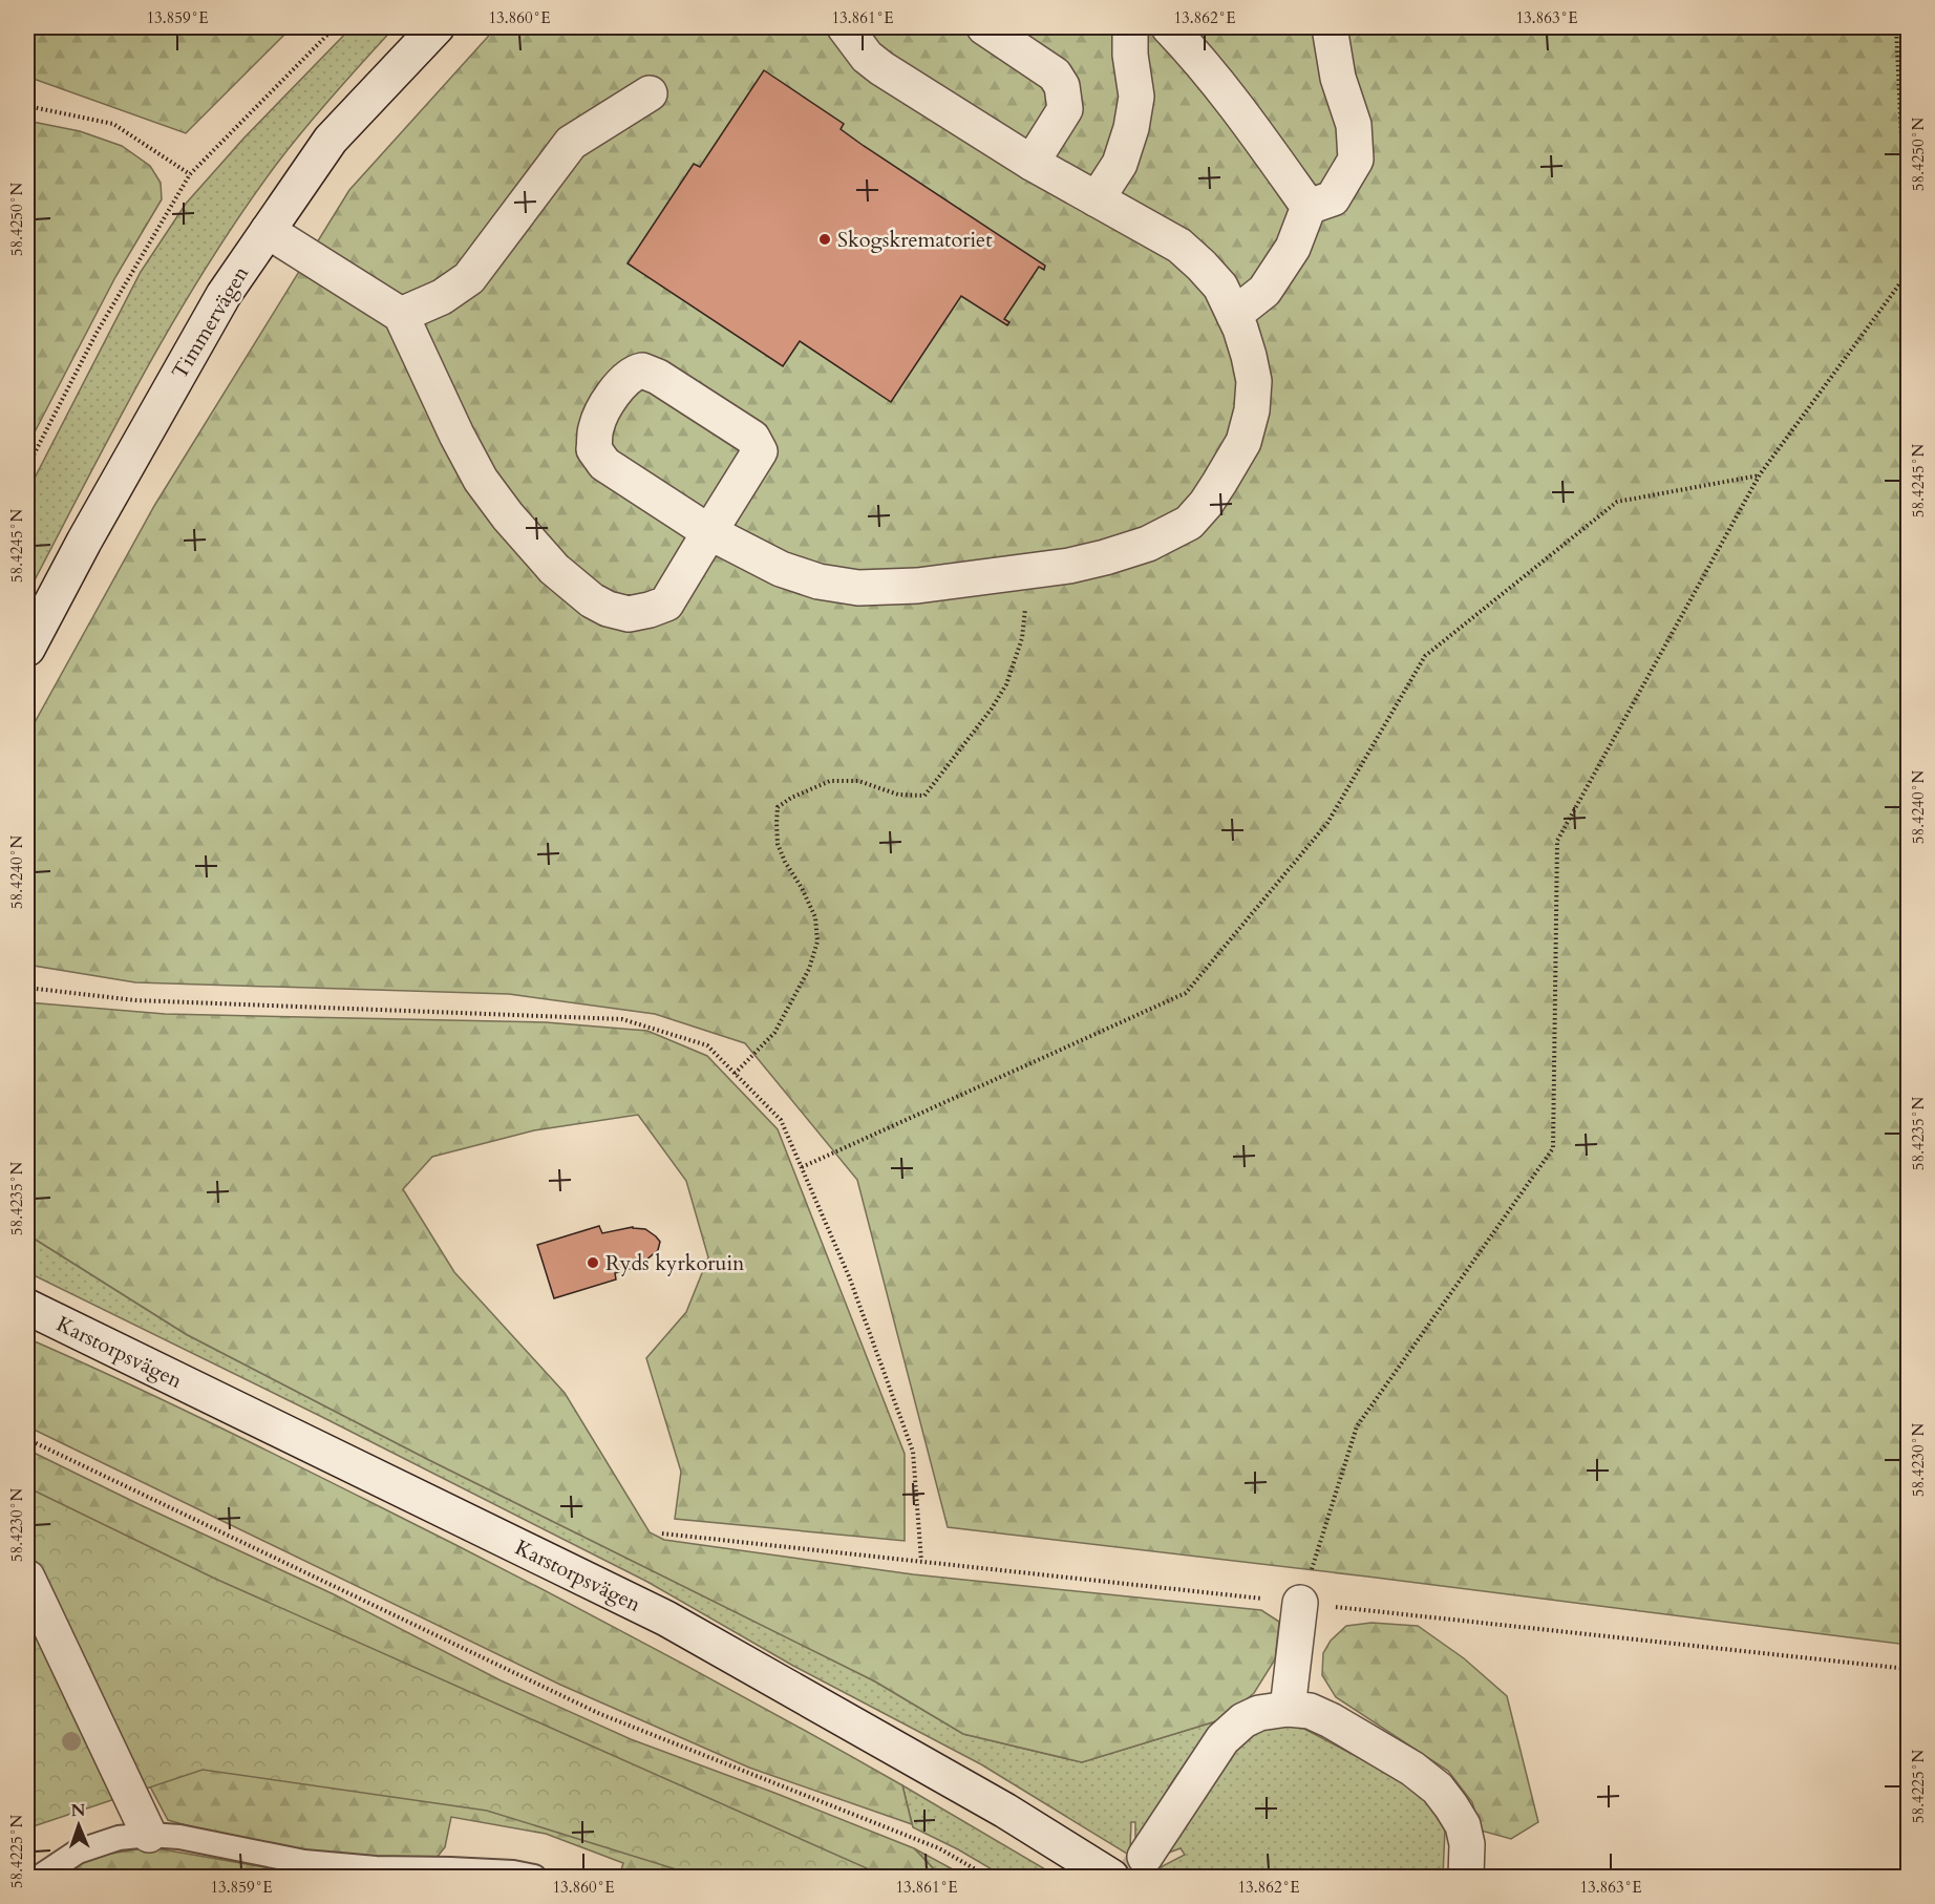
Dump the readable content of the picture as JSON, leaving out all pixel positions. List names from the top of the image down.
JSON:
{
  "streets": {
    "street": ["Timmervägen", "Karstorpsvägen"]
  },
  "places": ["Skogskrematoriet", "Ryds kyrkoruin"],
  "north": "top",
  "coordinates": [
    "13.859°E",
    "13.860°E",
    "13.861°E",
    "13.862°E",
    "13.863°E",
    "58.4250°N",
    "58.4245°N",
    "58.4240°N",
    "58.4235°N",
    "58.4230°N",
    "58.4225°N"
  ]
}
